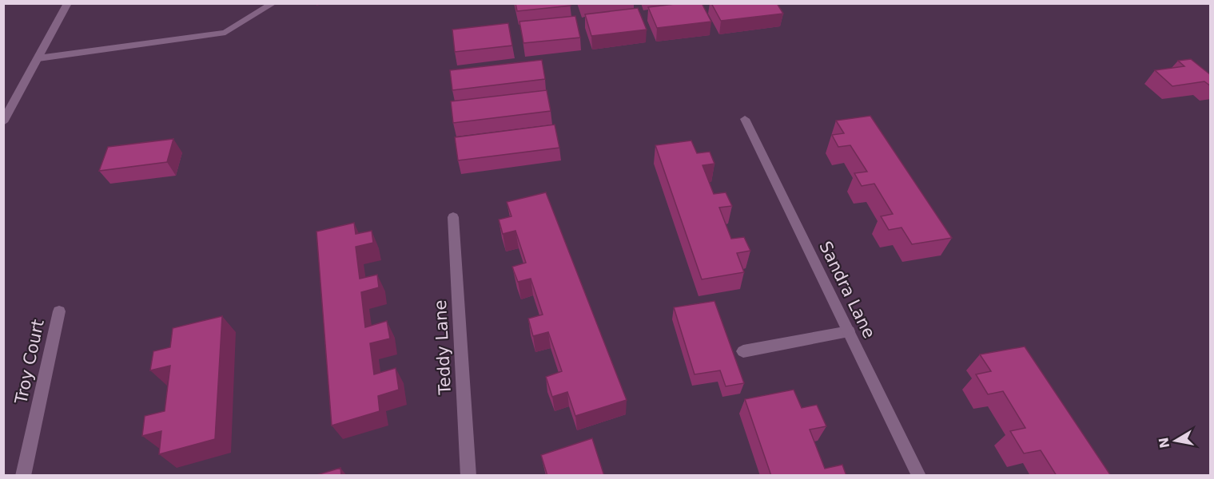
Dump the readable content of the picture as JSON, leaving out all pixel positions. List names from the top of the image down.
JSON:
{
  "streets": {
    "street": ["Sandra Lane", "Teddy Lane", "Troy Court"]
  },
  "north": "left"
}
